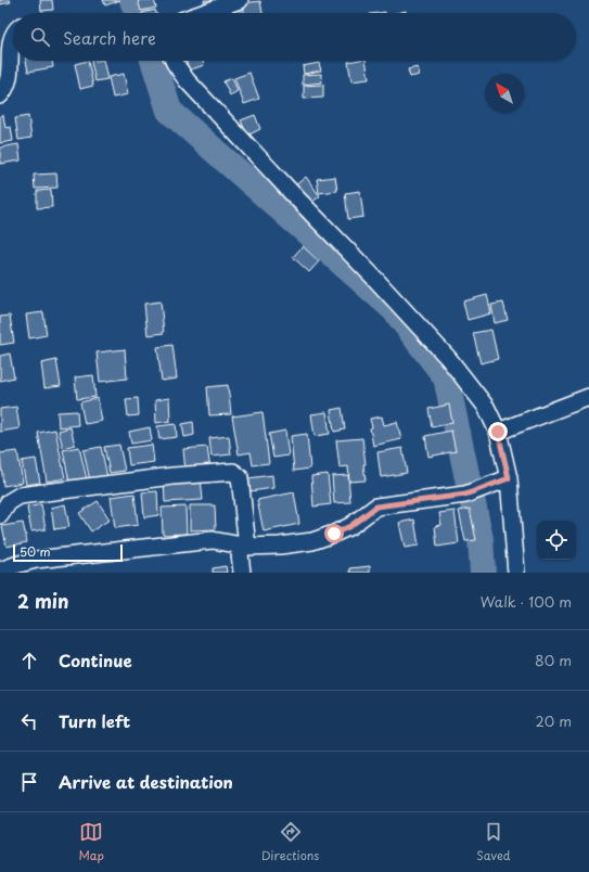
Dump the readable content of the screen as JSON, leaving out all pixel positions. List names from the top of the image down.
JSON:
{
  "scale_bar": "50 m",
  "north": "top left",
  "page": {
    "search": "Search here",
    "scale": "50 m",
    "heading": ["2 min", "Walk · 100 m"],
    "list": [
      ["Continue", "80 m"],
      ["Turn left", "20 m"],
      "Arrive at destination"
    ],
    "nav": ["Map", "Directions", "Saved"]
  }
}
